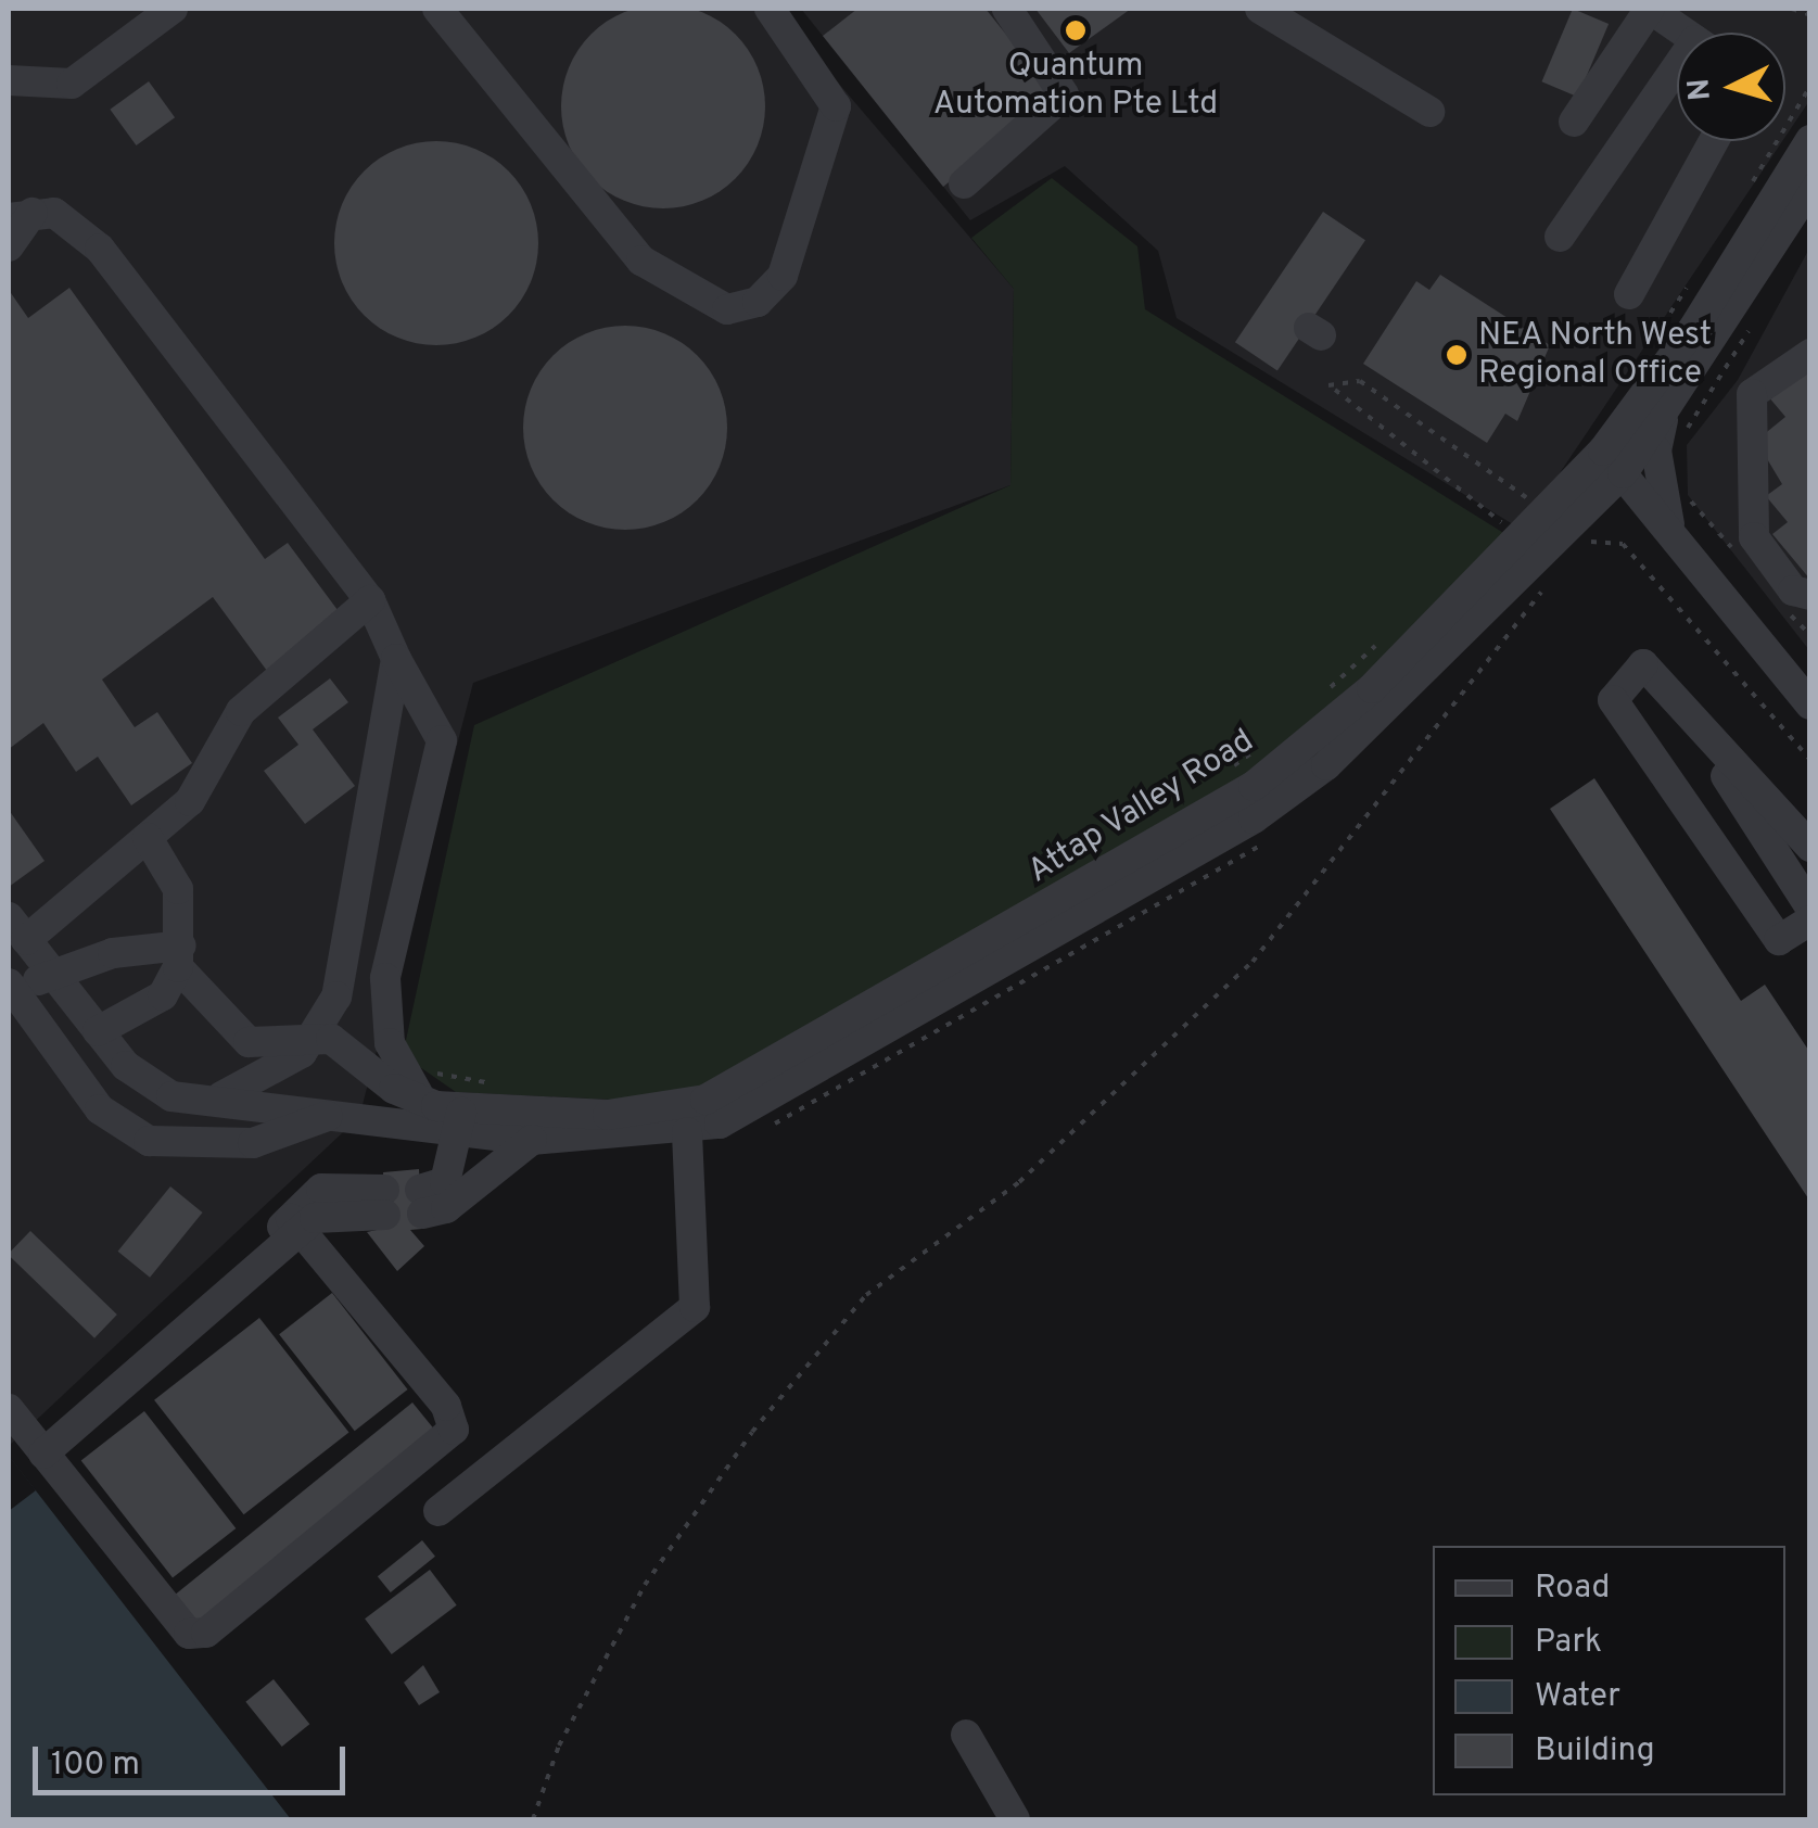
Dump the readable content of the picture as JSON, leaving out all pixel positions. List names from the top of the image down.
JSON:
{
  "streets": {
    "street": ["Attap Valley Road"]
  },
  "places": ["Quantum Automation Pte Ltd", "NEA North West Regional Office"],
  "legend": [
    "Road",
    "Park",
    "Water",
    "Building"
  ],
  "scale_bar": "100 m",
  "north": "left"
}
